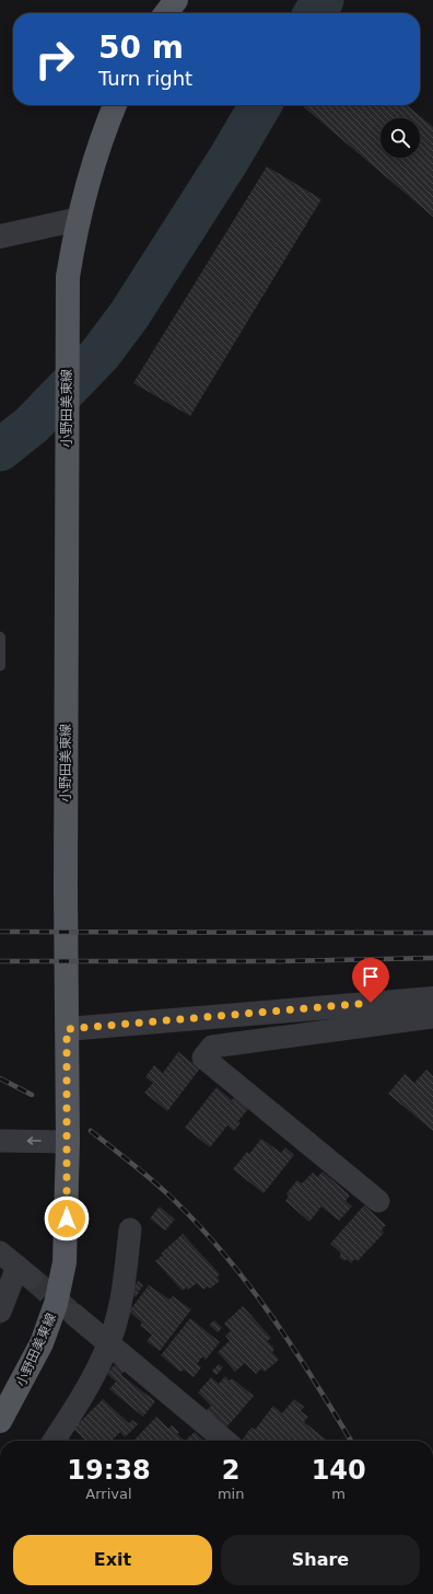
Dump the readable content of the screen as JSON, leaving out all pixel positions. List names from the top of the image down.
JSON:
{
  "streets": {
    "main road": ["小野田美東線"]
  },
  "page": {
    "turn": ["50 m", "Turn right"],
    "eta": [
      "19:38",
      "Arrival",
      "2",
      "min",
      "140",
      "m"
    ],
    "buttons": ["Exit", "Share"]
  }
}
